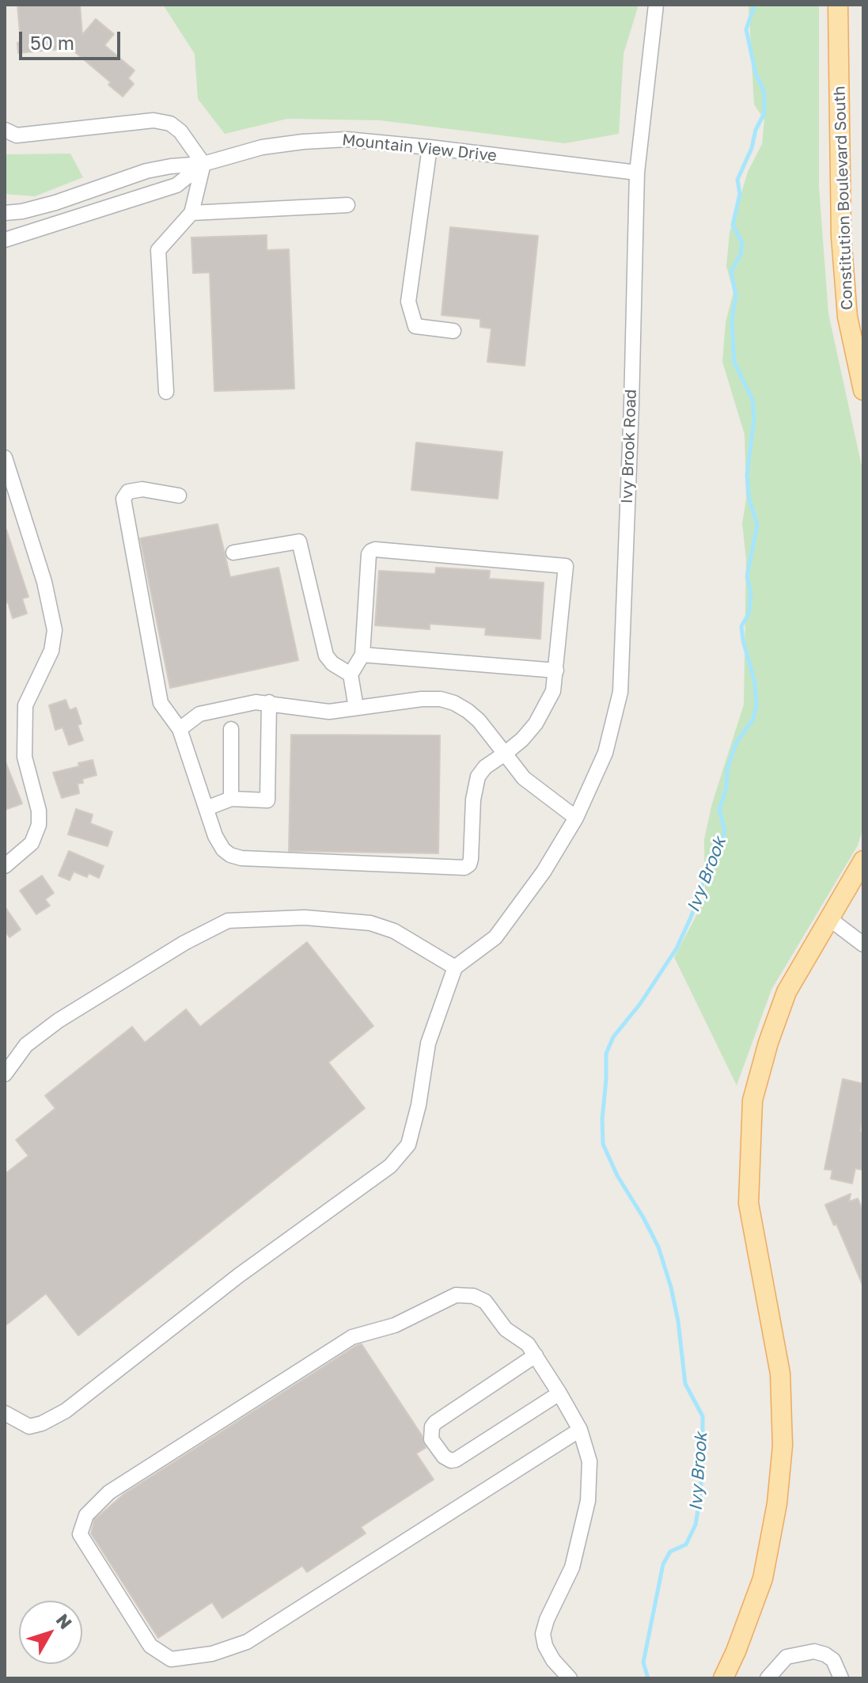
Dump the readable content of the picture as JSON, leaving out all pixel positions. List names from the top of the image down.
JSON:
{
  "streets": {
    "main road": ["Constitution Boulevard South"],
    "street": ["Mountain View Drive", "Ivy Brook Road"]
  },
  "crossings": [
    ["Mountain View Drive", "Ivy Brook Road"]
  ],
  "water": ["Ivy Brook"],
  "scale_bar": "50 m",
  "north": "top right"
}
